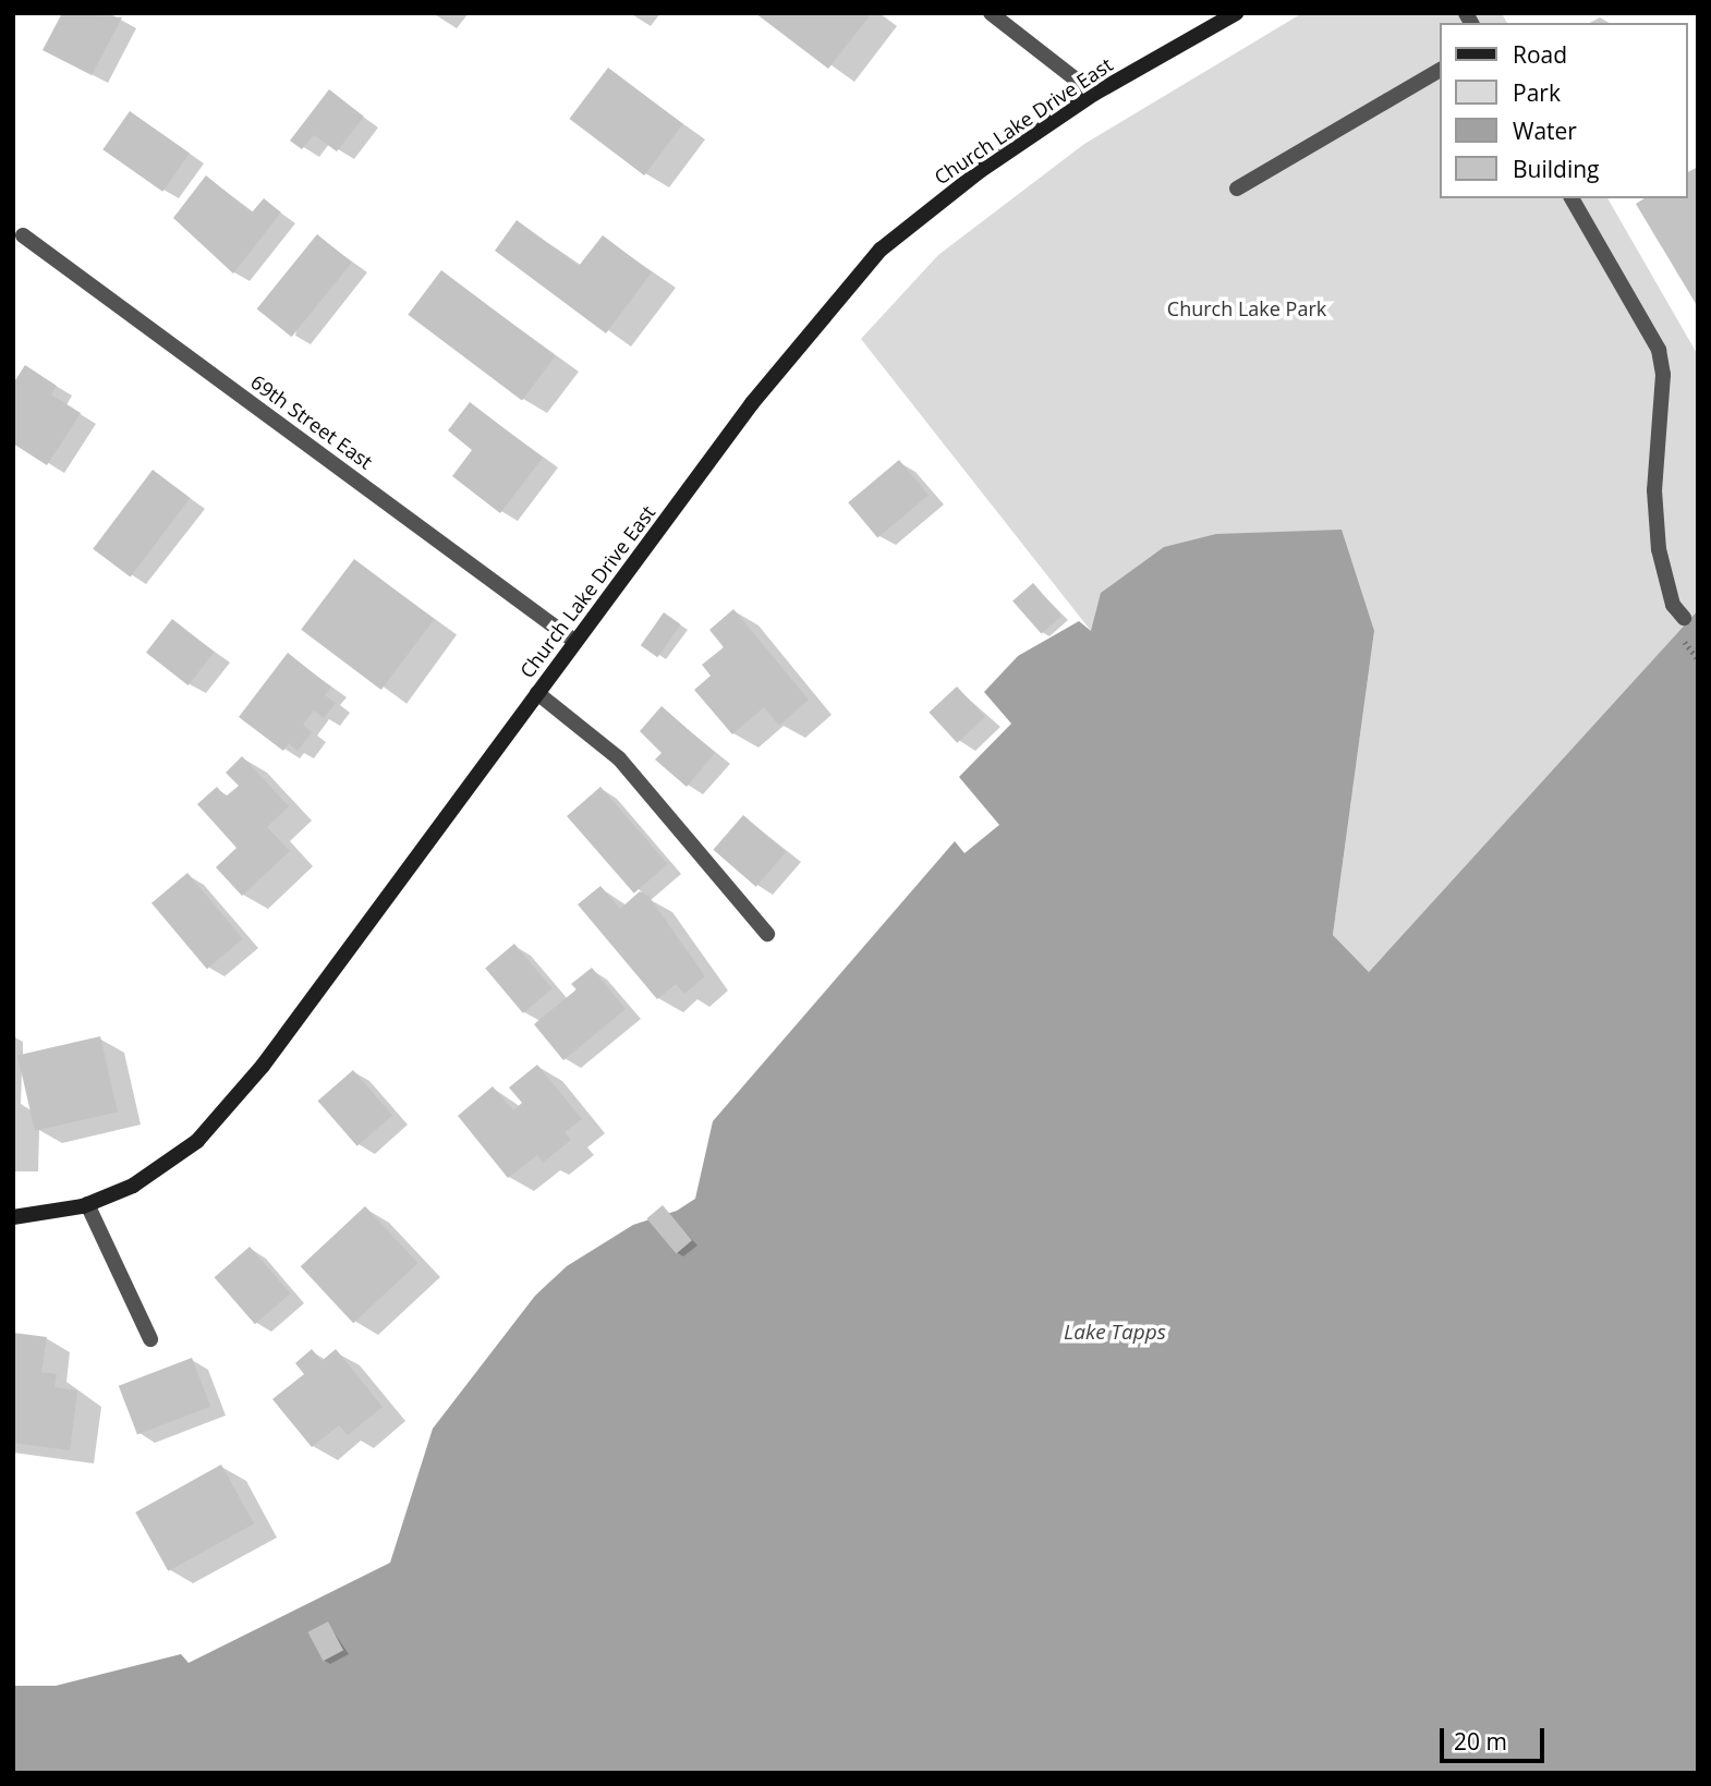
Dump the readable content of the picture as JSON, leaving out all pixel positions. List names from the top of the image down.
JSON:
{
  "streets": {
    "street": ["Church Lake Drive East", "69th Street East"]
  },
  "crossings": [
    ["Church Lake Drive East", "69th Street East"]
  ],
  "water": ["Lake Tapps"],
  "parks": ["Church Lake Park"],
  "legend": [
    "Road",
    "Park",
    "Water",
    "Building"
  ],
  "scale_bar": "20 m"
}
